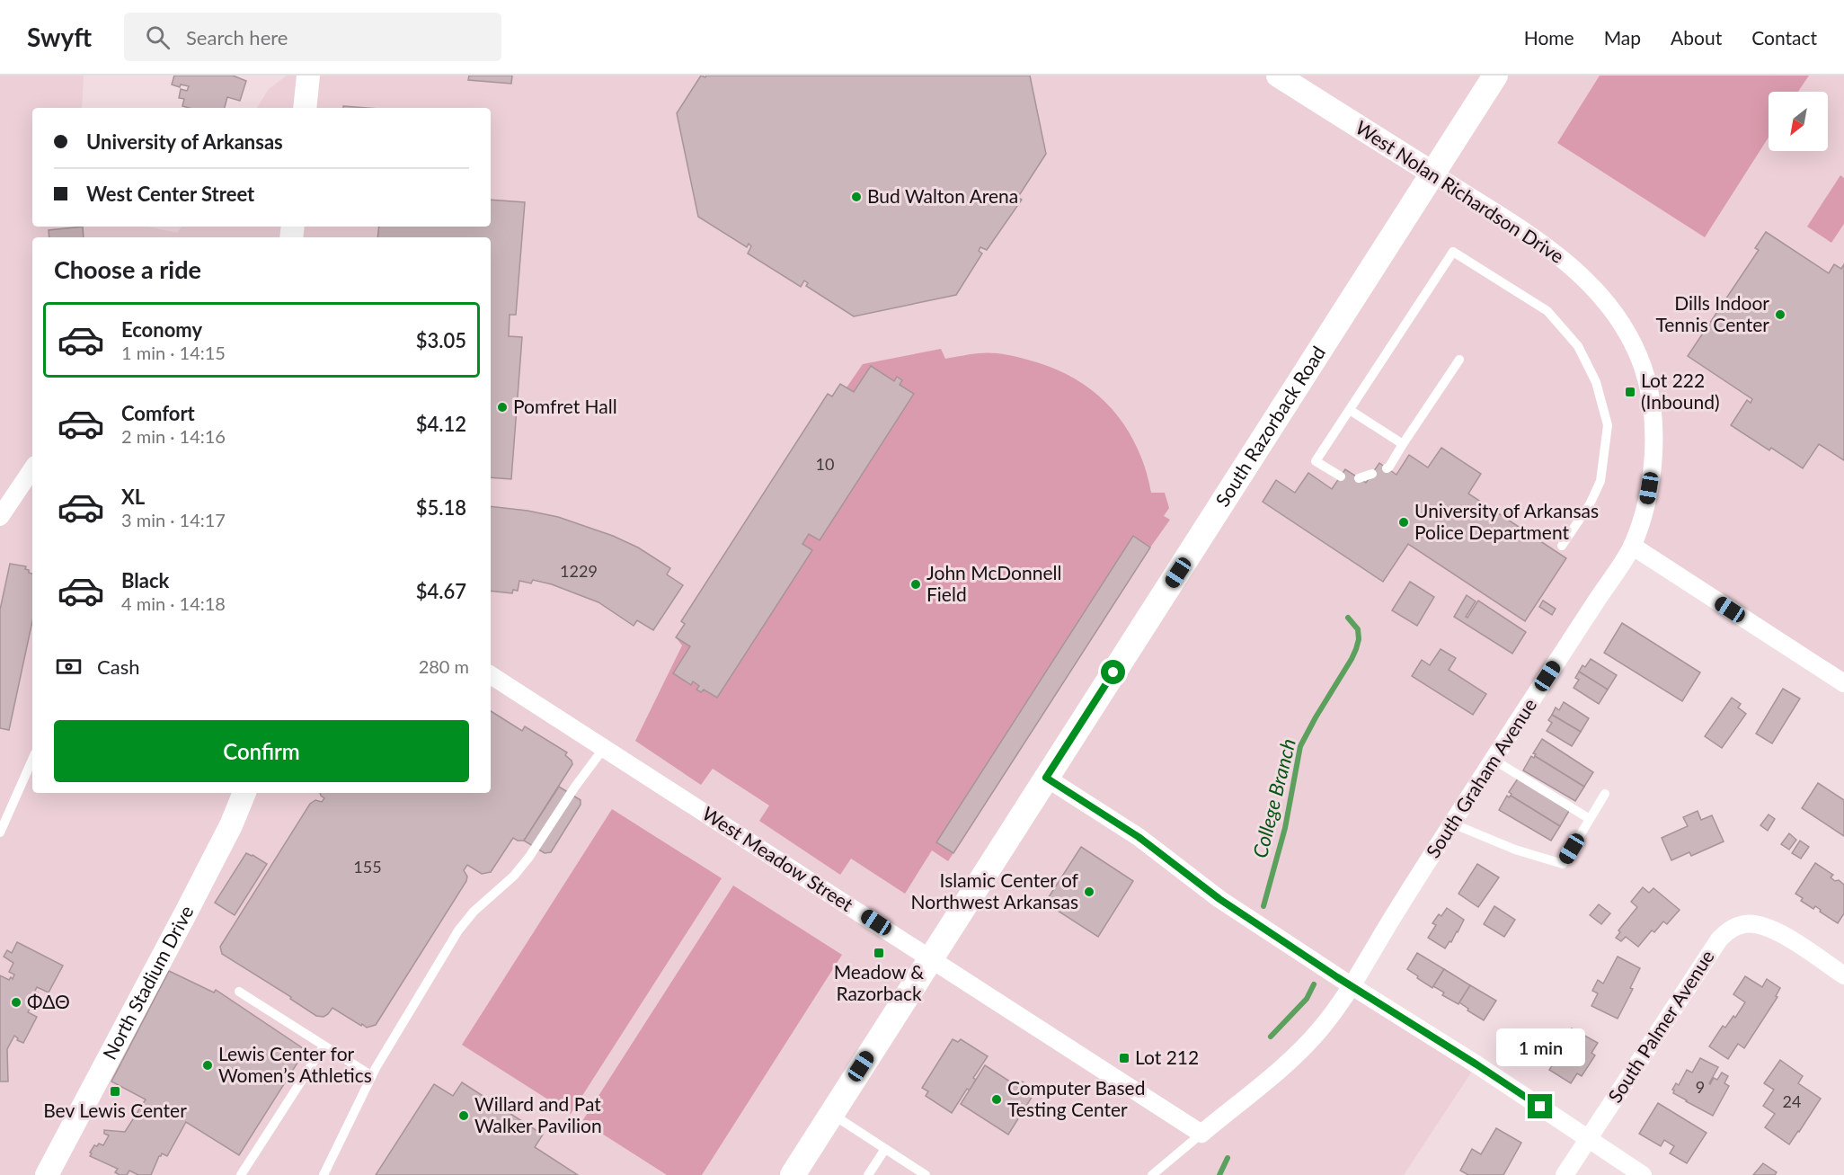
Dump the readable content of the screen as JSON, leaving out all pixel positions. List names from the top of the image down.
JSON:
{
  "streets": {
    "main road": ["South Razorback Road"],
    "street": [
      "West Nolan Richardson Drive",
      "South Graham Avenue",
      "West Meadow Street",
      "North Stadium Drive",
      "South Palmer Avenue"
    ]
  },
  "crossings": [
    ["West Nolan Richardson Drive", "South Razorback Road"],
    ["West Nolan Richardson Drive", "South Graham Avenue"],
    ["South Razorback Road", "West Meadow Street"],
    ["South Graham Avenue", "West Meadow Street"]
  ],
  "water": ["College Branch"],
  "places": {
    "other": [
      "Bud Walton Arena",
      "Dills Indoor Tennis Center",
      "Pomfret Hall",
      "University of Arkansas Police Department",
      "John McDonnell Field",
      "Islamic Center of Northwest Arkansas",
      "ΦΔΘ",
      "Lewis Center for Women’s Athletics",
      "Computer Based Testing Center",
      "Willard and Pat Walker Pavilion"
    ],
    "transit": [
      "Lot 222 (Inbound)",
      "Meadow & Razorback",
      "Lot 212",
      "Bev Lewis Center"
    ]
  },
  "house_numbers": [
    "10",
    "1229",
    "155",
    "9",
    "24"
  ],
  "north": "bottom left",
  "page": {
    "header": "Swyft",
    "search": "Search here",
    "nav": [
      "Home",
      "Map",
      "About",
      "Contact"
    ],
    "banner": ["University of Arkansas", "West Center Street"],
    "heading": "Choose a ride",
    "list": [
      {
        "name": "Economy",
        "note": "1 min · 14:15",
        "value": "$3.05"
      },
      {
        "name": "Comfort",
        "note": "2 min · 14:16",
        "value": "$4.12"
      },
      {
        "name": "XL",
        "note": "3 min · 14:17",
        "value": "$5.18"
      },
      {
        "name": "Black",
        "note": "4 min · 14:18",
        "value": "$4.67"
      }
    ],
    "pay": ["Cash", "280 m"],
    "buttons": "Confirm",
    "bubble": "1 min"
  }
}
